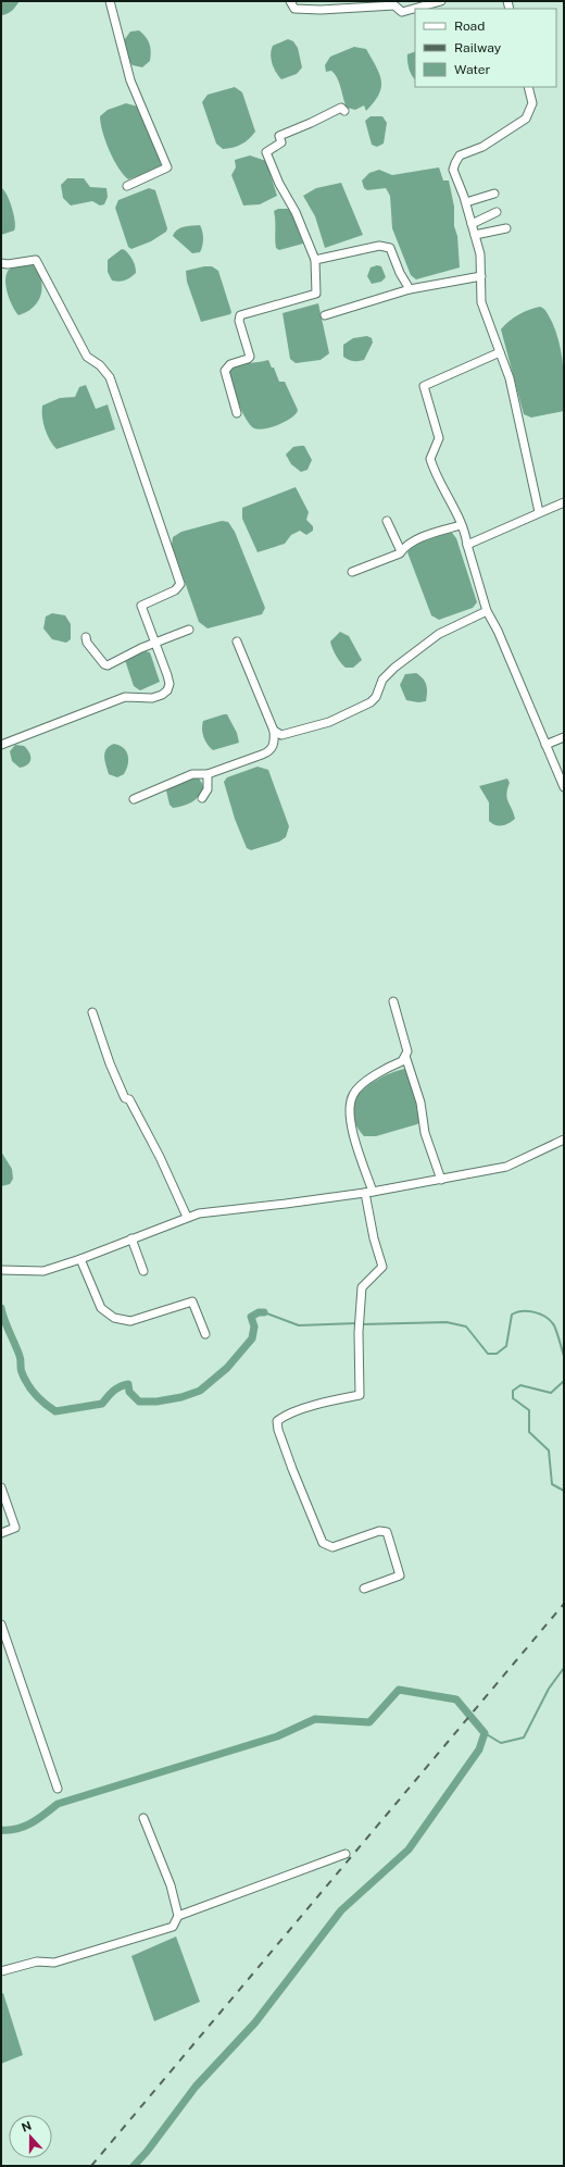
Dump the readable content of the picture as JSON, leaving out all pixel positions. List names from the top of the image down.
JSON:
{
  "legend": ["Road", "Railway", "Water"],
  "north": "top"
}
